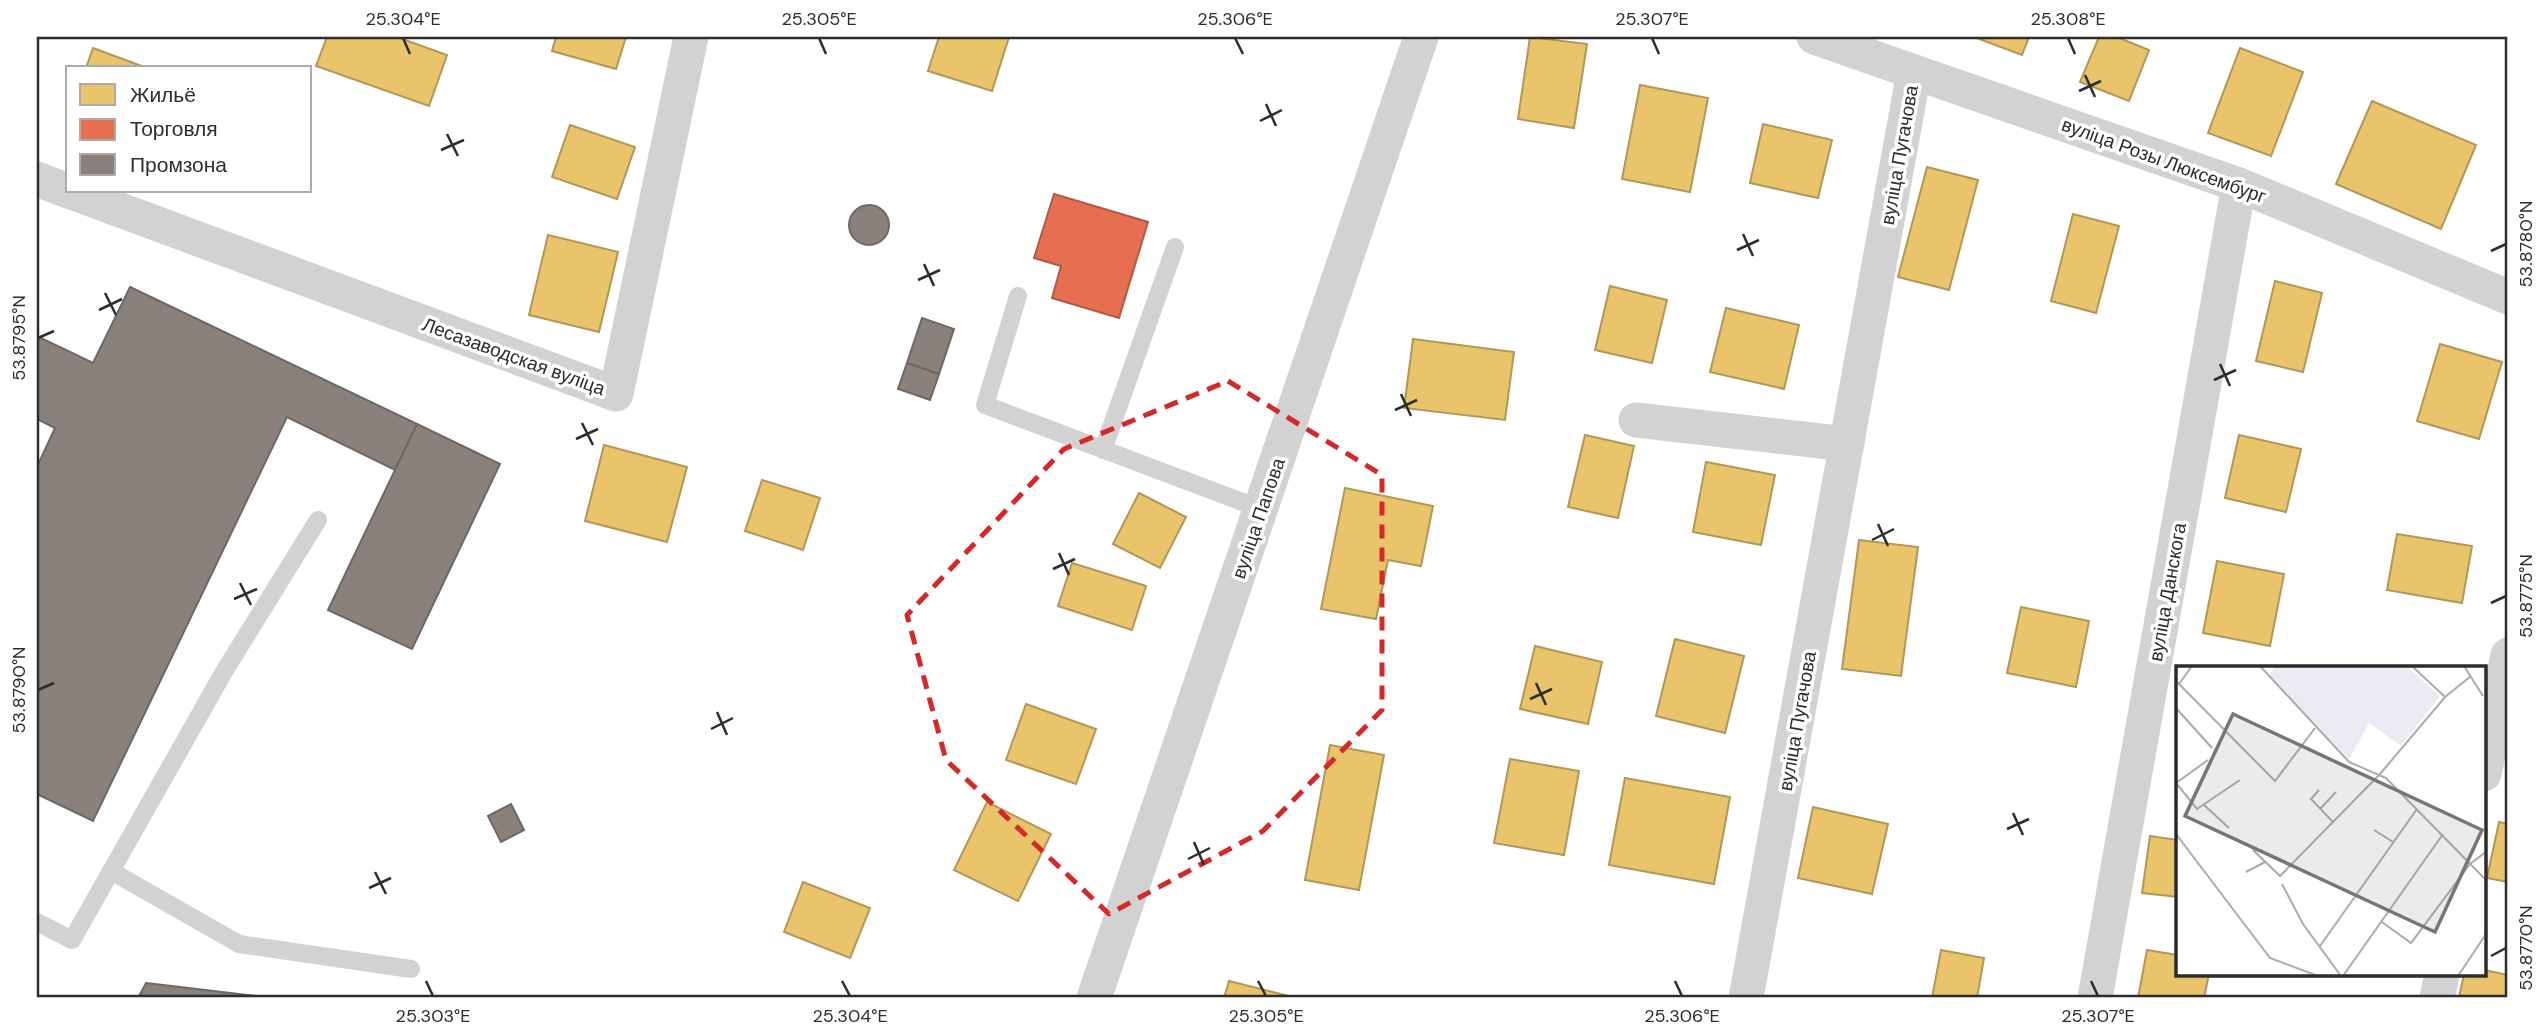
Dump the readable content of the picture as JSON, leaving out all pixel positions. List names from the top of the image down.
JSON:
{
  "streets": {
    "street": [
      "вуліца Пугачова",
      "вуліца Розы Люксембург",
      "Лесазаводская вуліца",
      "вуліца Папова",
      "вуліца Данскога"
    ]
  },
  "crossings": [
    ["вуліца Пугачова", "вуліца Розы Люксембург"],
    ["вуліца Розы Люксембург", "вуліца Данскога"]
  ],
  "legend": ["Жильё", "Торговля", "Промзона"],
  "coordinates": [
    "25.304°E",
    "25.305°E",
    "25.306°E",
    "25.307°E",
    "25.308°E",
    "53.8780°N",
    "53.8795°N",
    "53.8775°N",
    "53.8790°N",
    "53.8770°N",
    "25.303°E"
  ]
}
